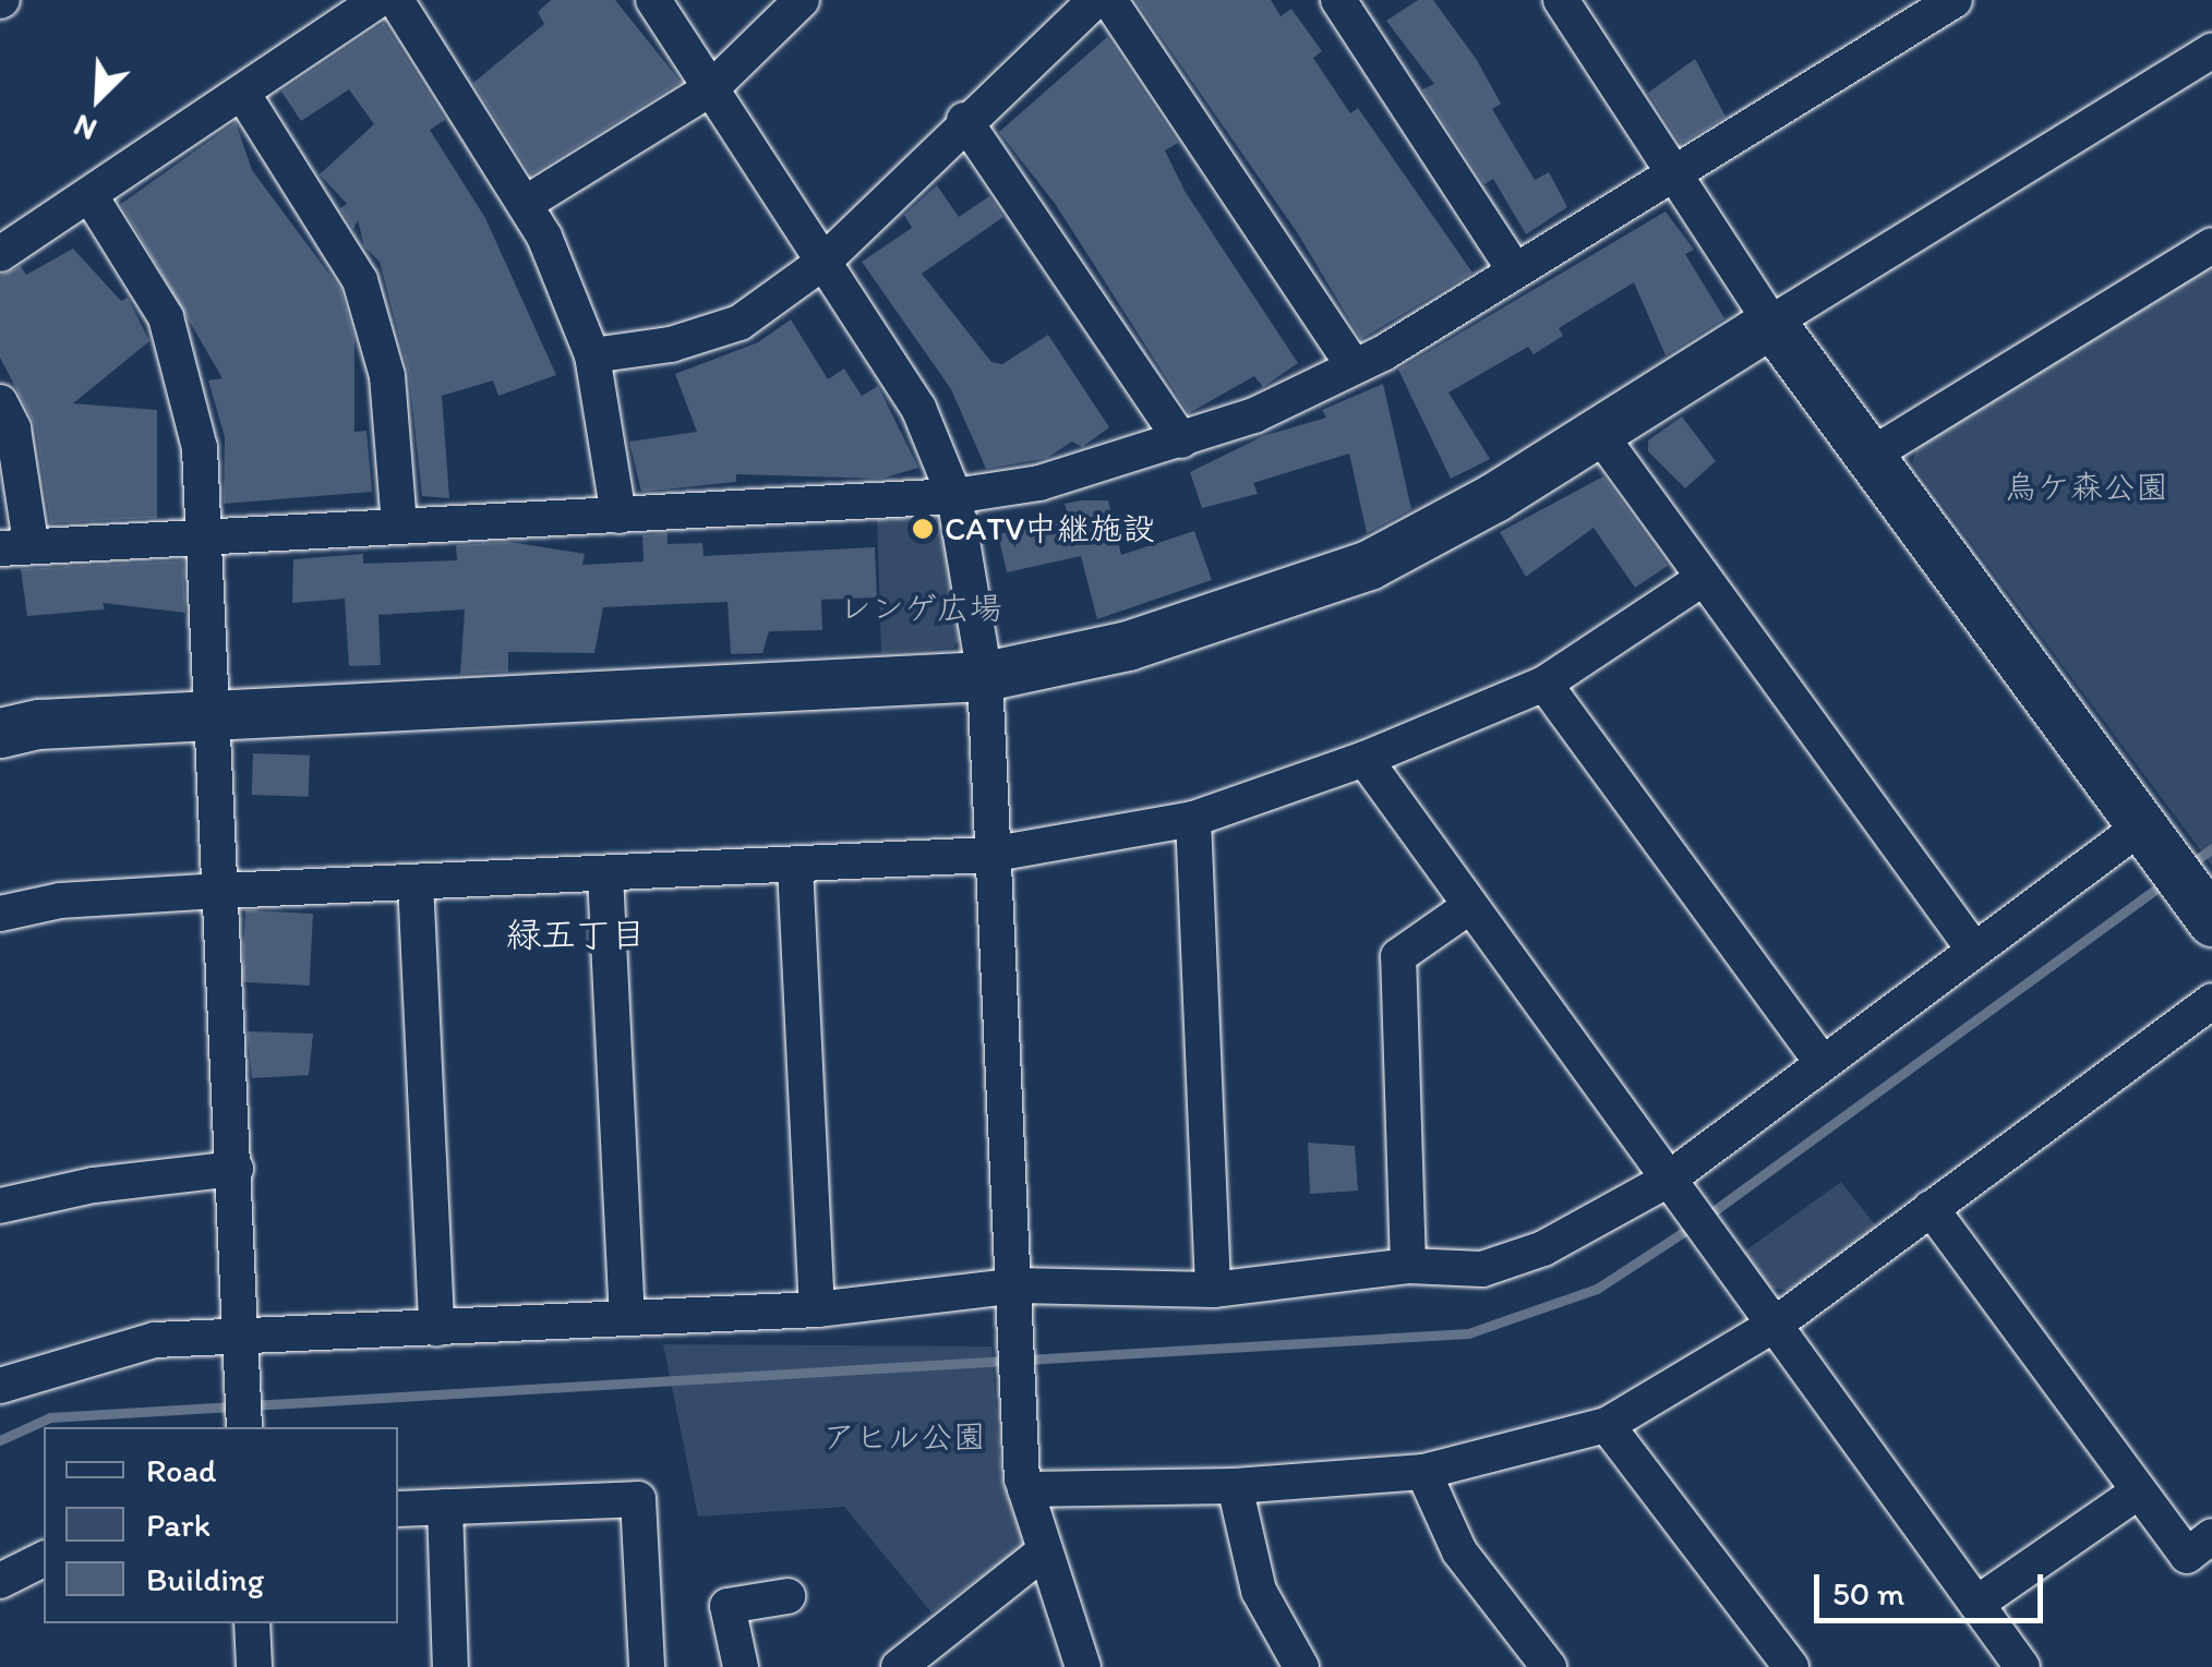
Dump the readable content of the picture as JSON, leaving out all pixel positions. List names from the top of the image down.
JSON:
{
  "districts": ["緑五丁目"],
  "parks": ["烏ケ森公園", "レンゲ広場", "アヒル公園"],
  "places": ["CATV中継施設"],
  "legend": ["Road", "Park", "Building"],
  "scale_bar": "50 m",
  "north": "bottom left"
}
